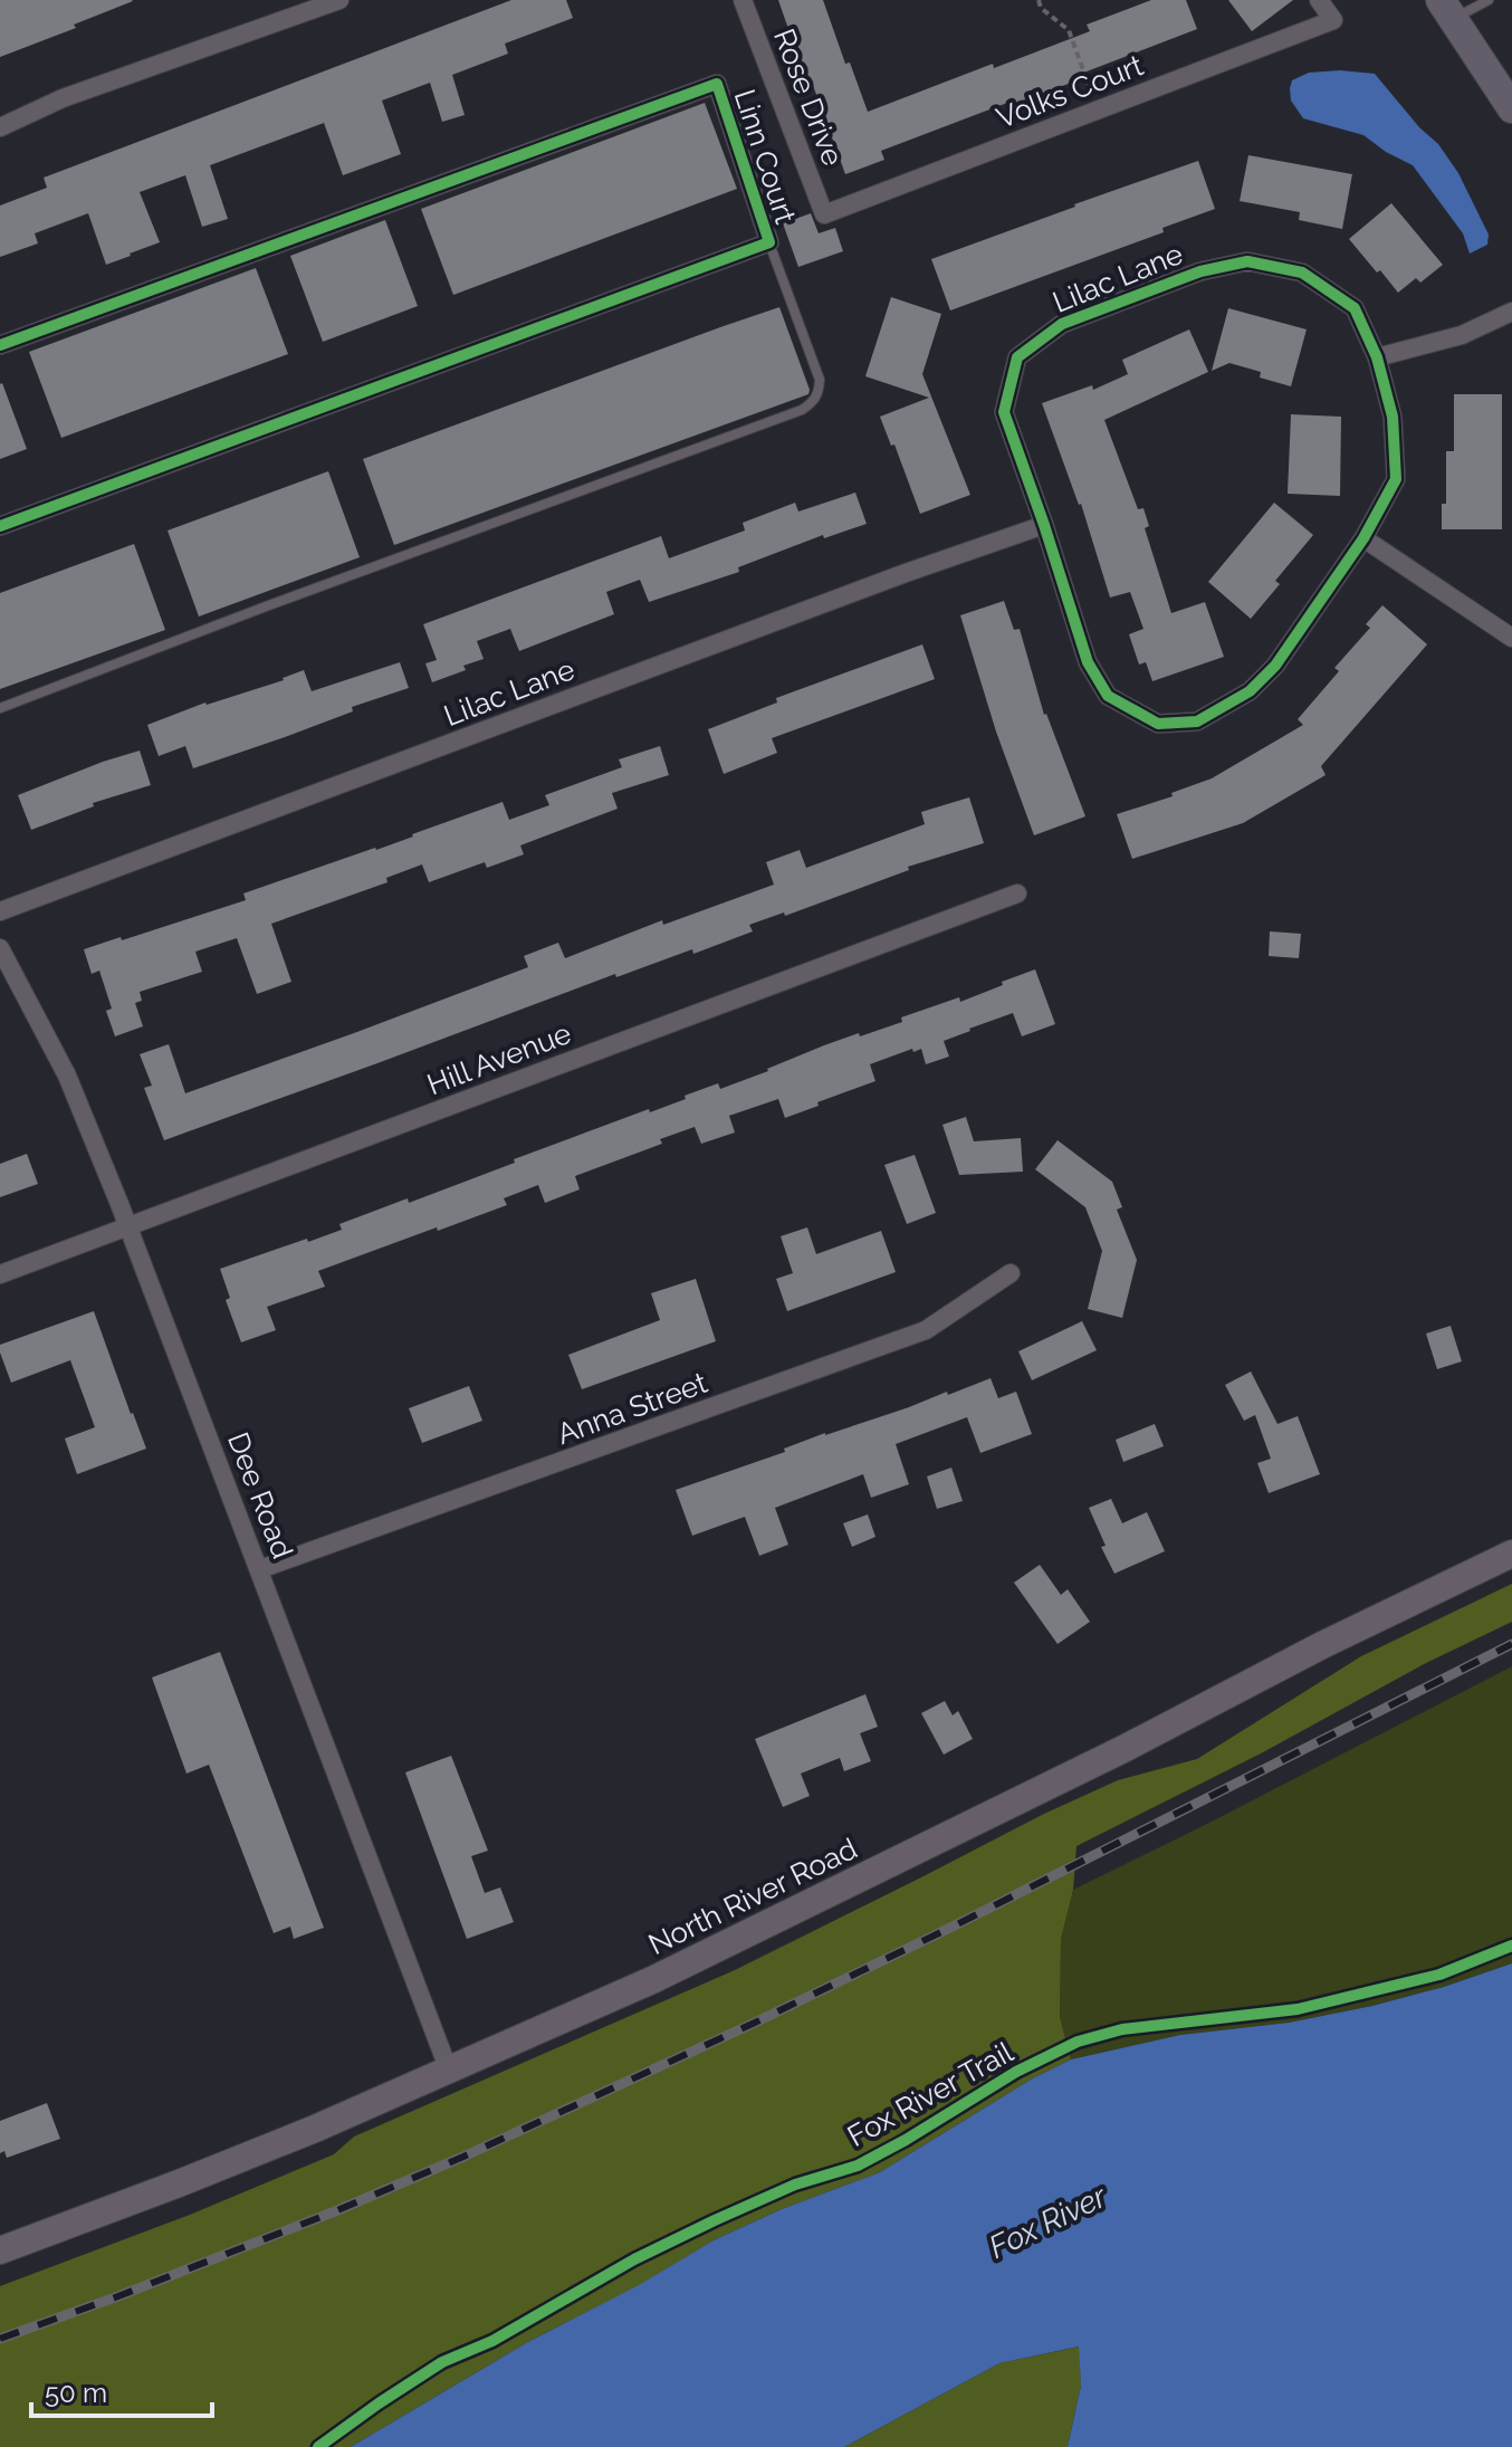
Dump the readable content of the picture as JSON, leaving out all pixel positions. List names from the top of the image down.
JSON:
{
  "streets": {
    "main road": ["North River Road"],
    "street": [
      "Volks Court",
      "Rose Drive",
      "Linn Court",
      "Lilac Lane",
      "Hill Avenue",
      "Anna Street",
      "Dee Road"
    ],
    "cycle path": ["Fox River Trail"]
  },
  "crossings": [
    ["Volks Court", "Rose Drive"],
    ["Hill Avenue", "Dee Road"],
    ["Anna Street", "Dee Road"],
    ["Dee Road", "North River Road"]
  ],
  "water": ["Fox River"],
  "scale_bar": "50 m"
}
